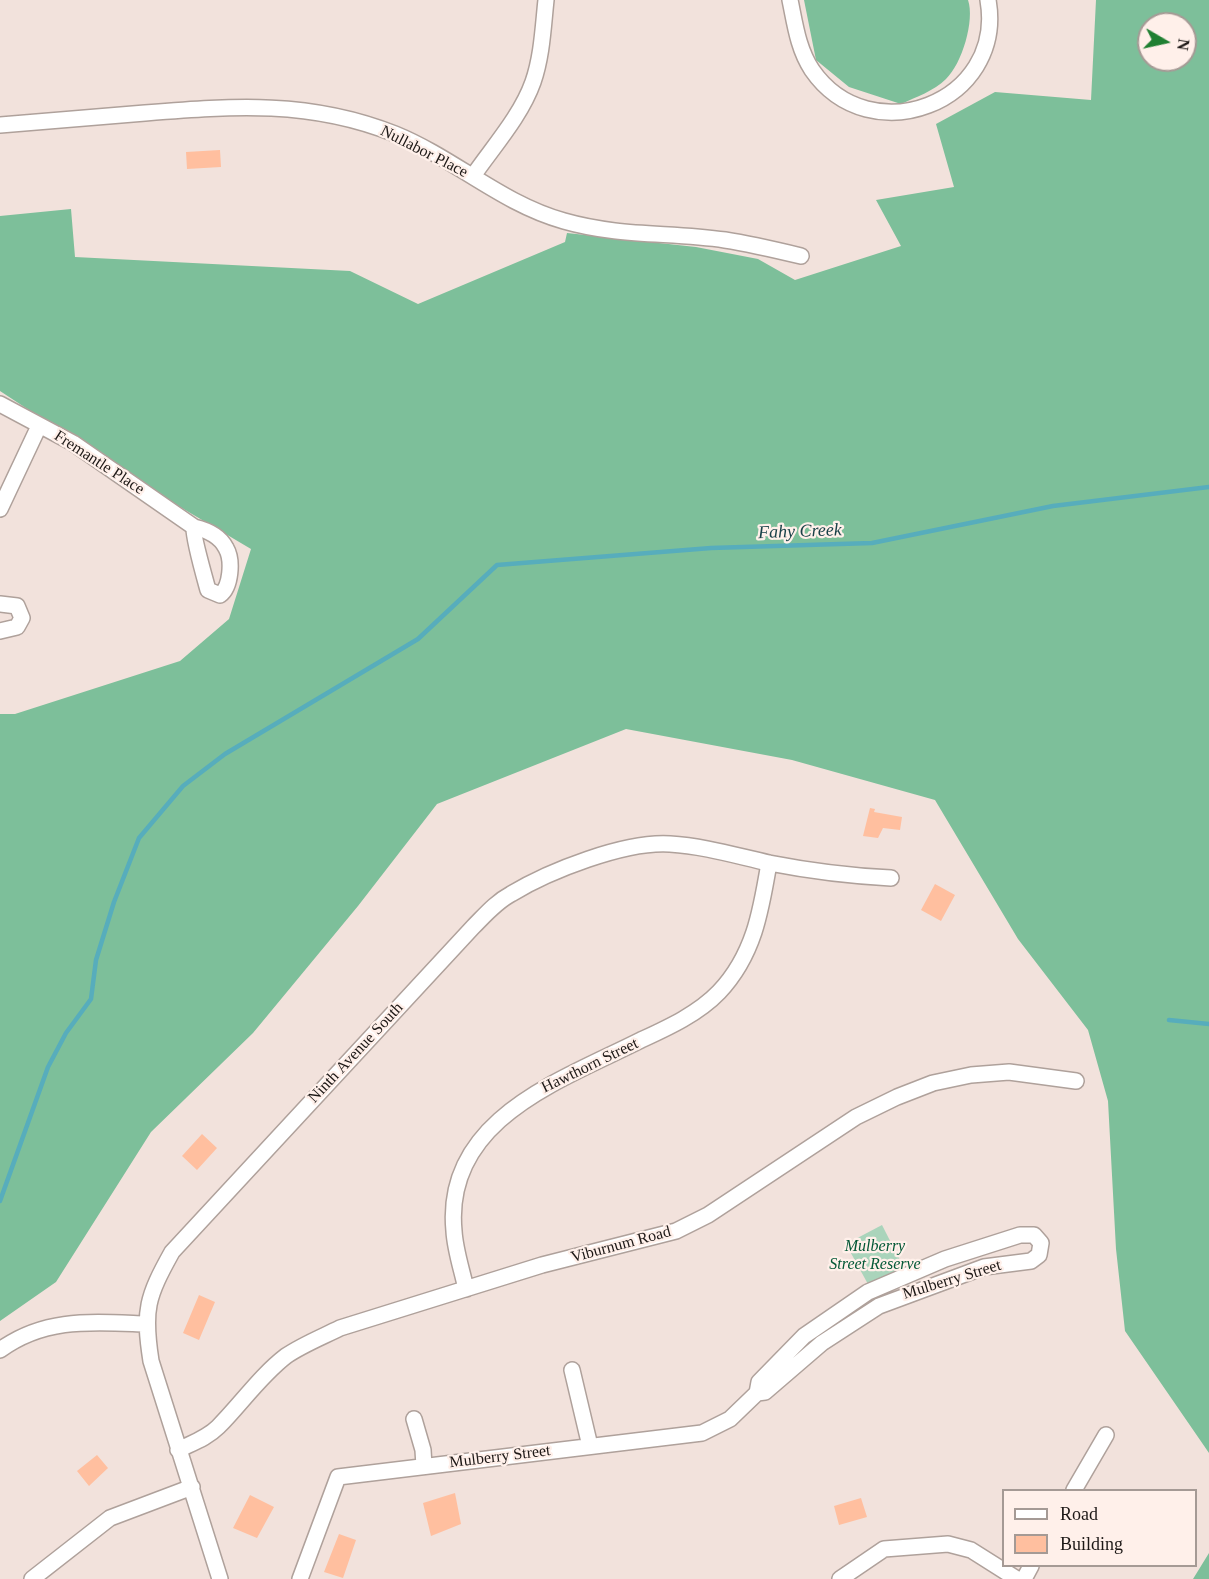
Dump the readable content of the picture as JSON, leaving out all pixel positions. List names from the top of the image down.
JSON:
{
  "streets": {
    "street": [
      "Nullabor Place",
      "Fremantle Place",
      "Ninth Avenue South",
      "Hawthorn Street",
      "Viburnum Road",
      "Mulberry Street"
    ]
  },
  "crossings": [
    ["Ninth Avenue South", "Hawthorn Street"],
    ["Ninth Avenue South", "Viburnum Road"],
    ["Hawthorn Street", "Viburnum Road"]
  ],
  "water": ["Fahy Creek"],
  "parks": ["Mulberry Street Reserve"],
  "legend": ["Road", "Building"],
  "north": "right"
}
